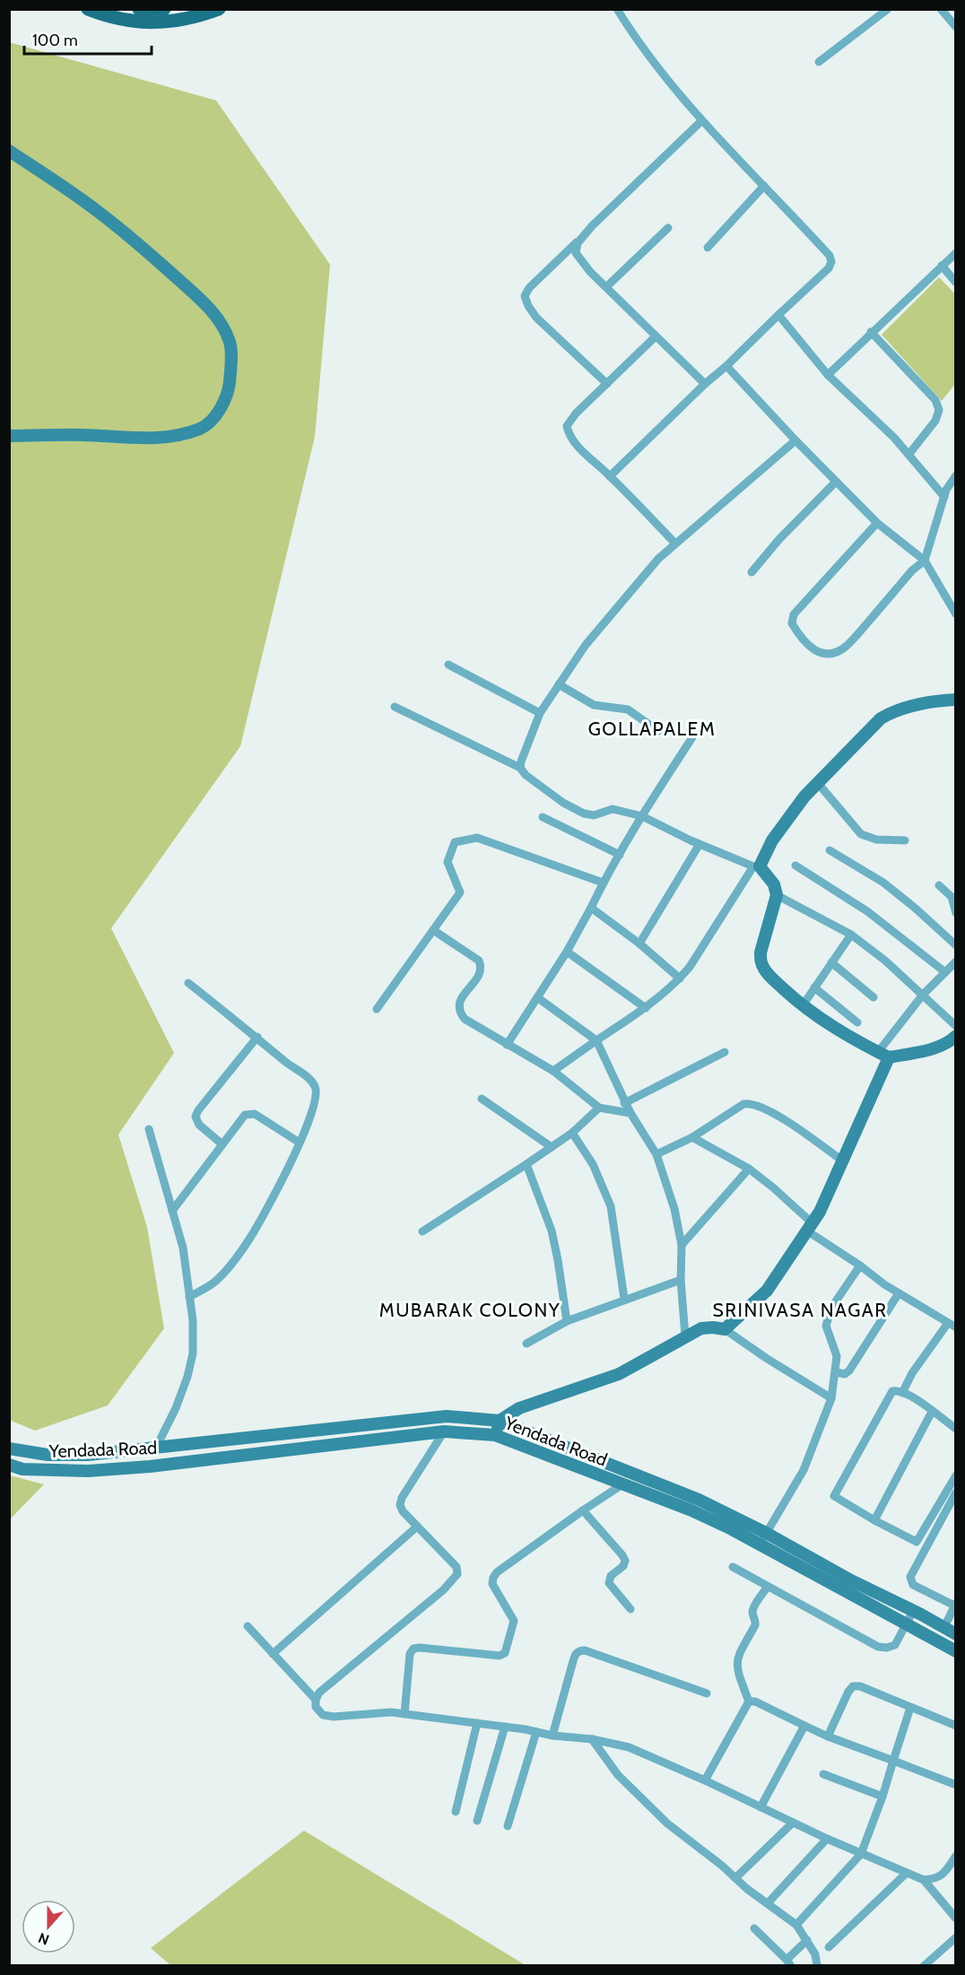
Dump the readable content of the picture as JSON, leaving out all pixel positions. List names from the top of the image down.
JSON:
{
  "streets": {
    "main road": ["Yendada Road"]
  },
  "districts": ["GOLLAPALEM", "MUBARAK COLONY", "SRINIVASA NAGAR"],
  "scale_bar": "100 m",
  "north": "bottom"
}
